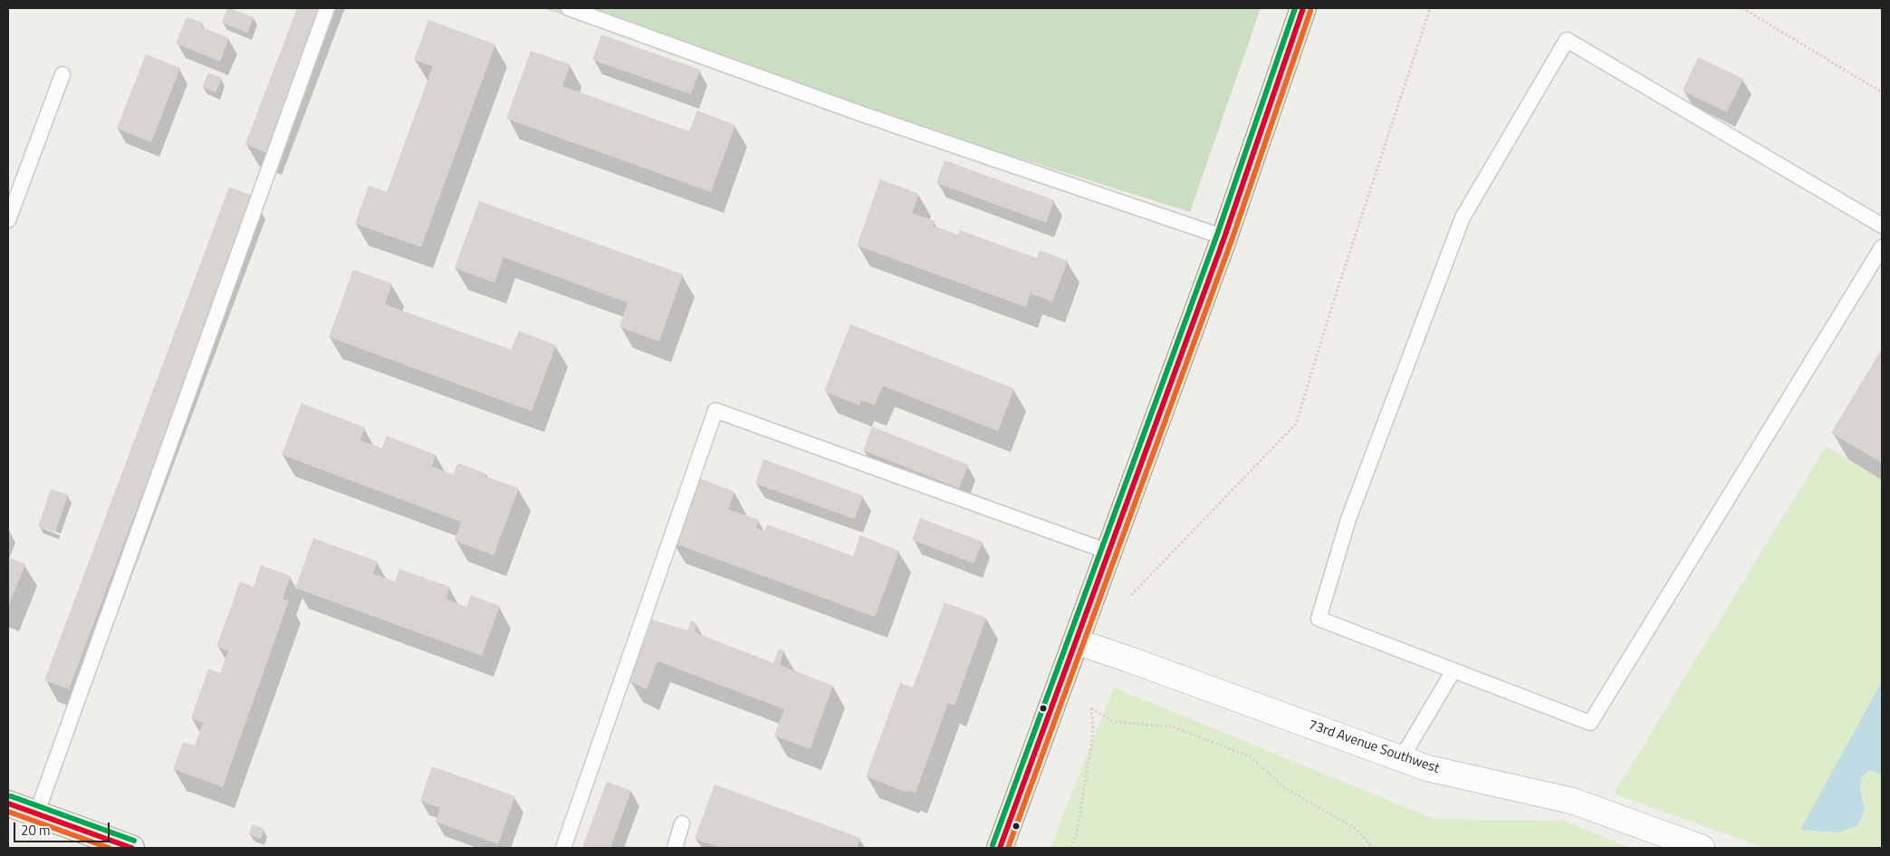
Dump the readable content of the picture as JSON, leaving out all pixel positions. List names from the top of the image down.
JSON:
{
  "streets": {
    "street": ["73rd Avenue Southwest"]
  },
  "scale_bar": "20 m"
}
